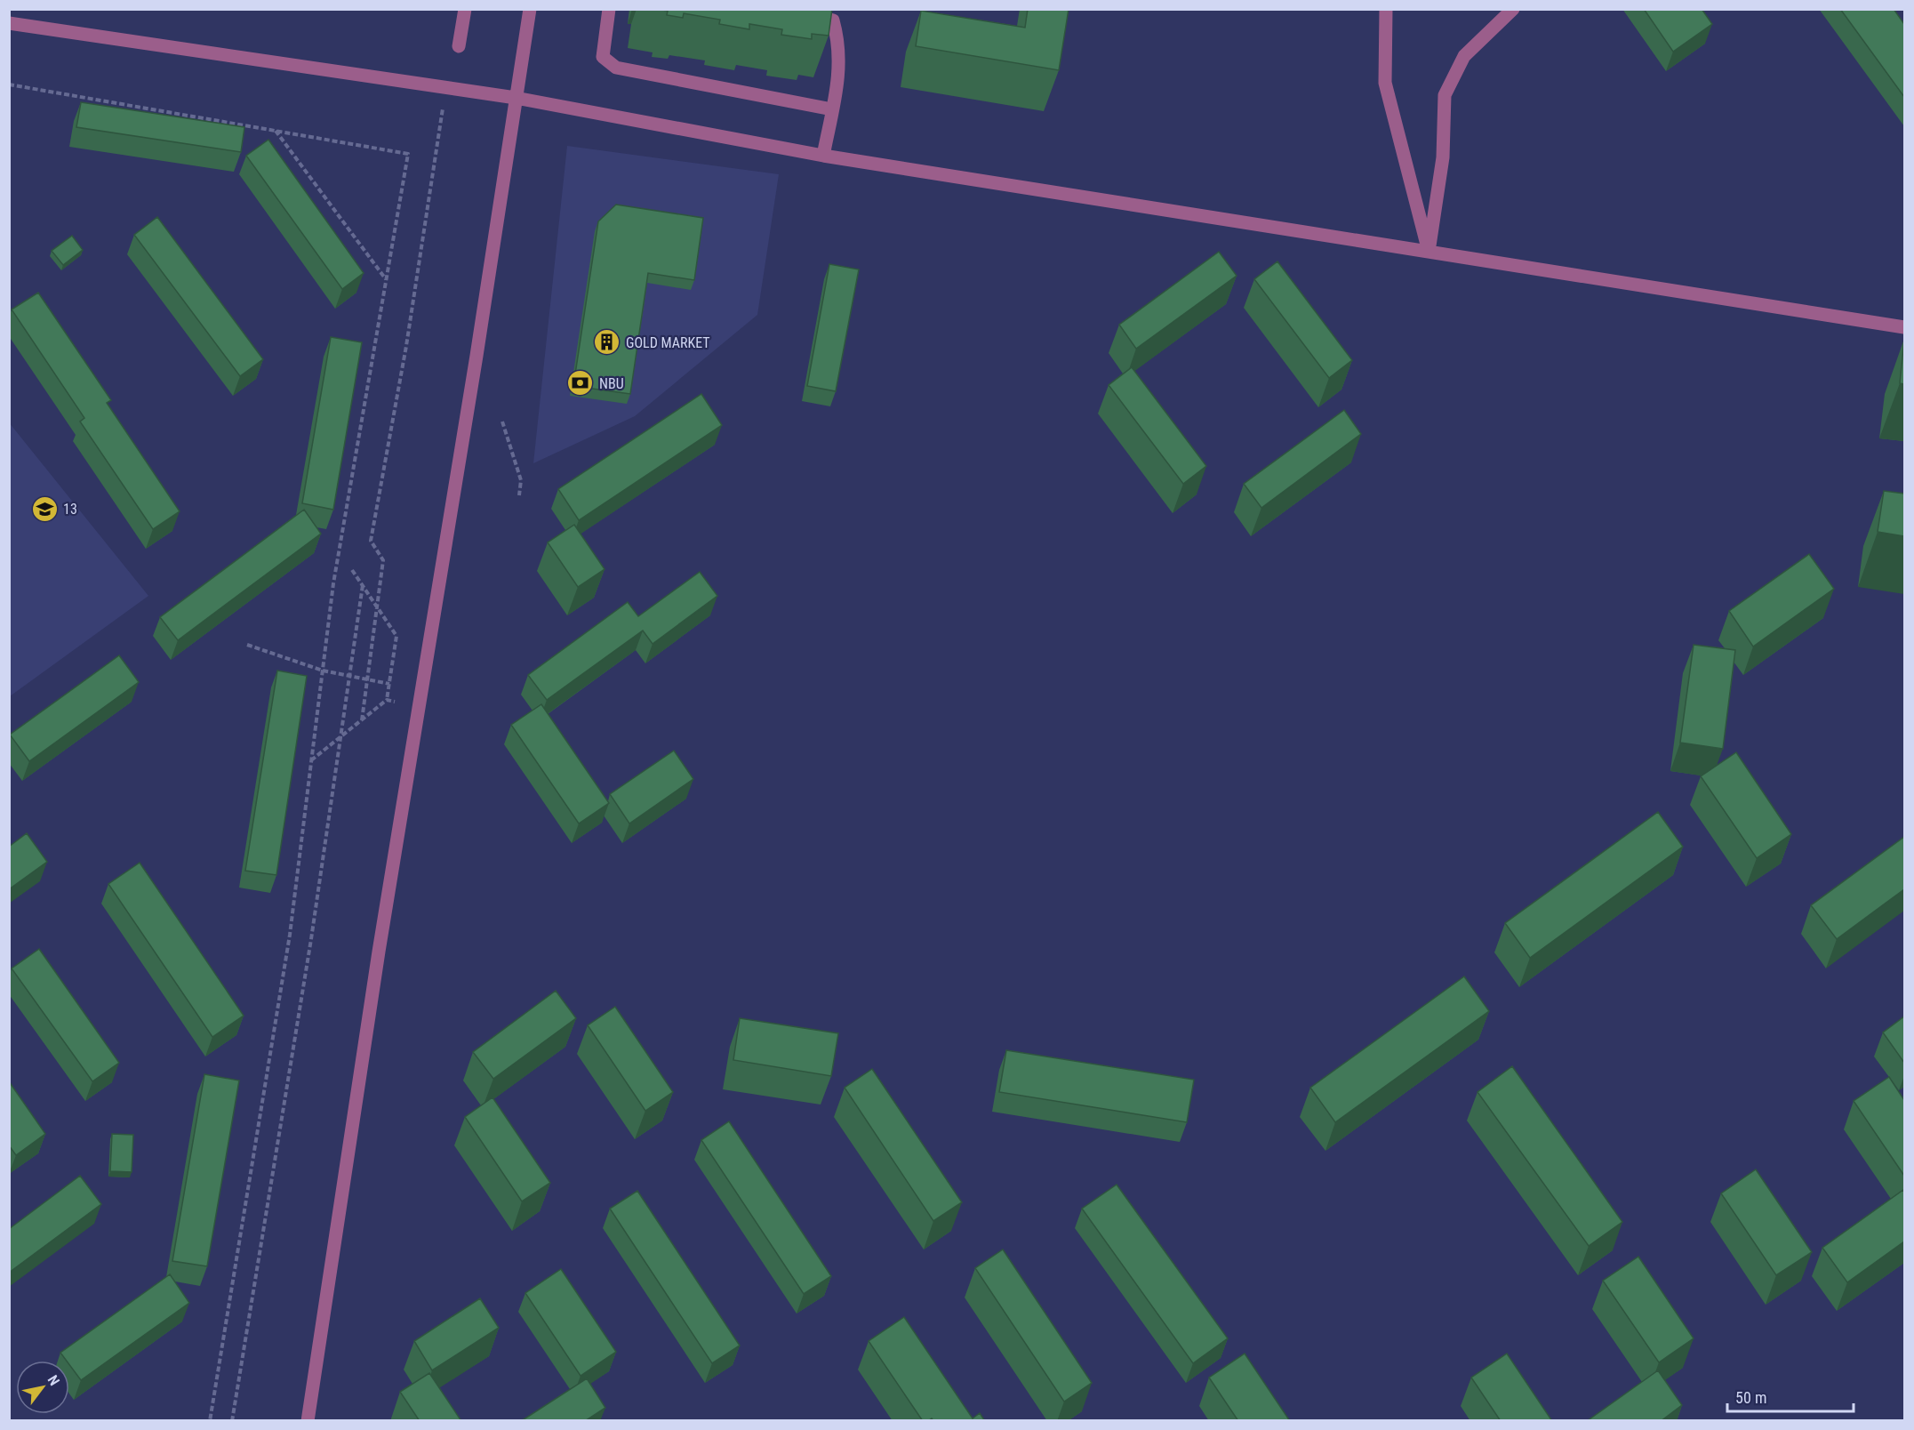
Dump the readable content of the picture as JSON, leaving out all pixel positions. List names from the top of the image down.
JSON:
{
  "places": {
    "building": ["GOLD MARKET"],
    "bank": ["NBU"],
    "school or university": ["13"]
  },
  "scale_bar": "50 m",
  "north": "top right"
}
